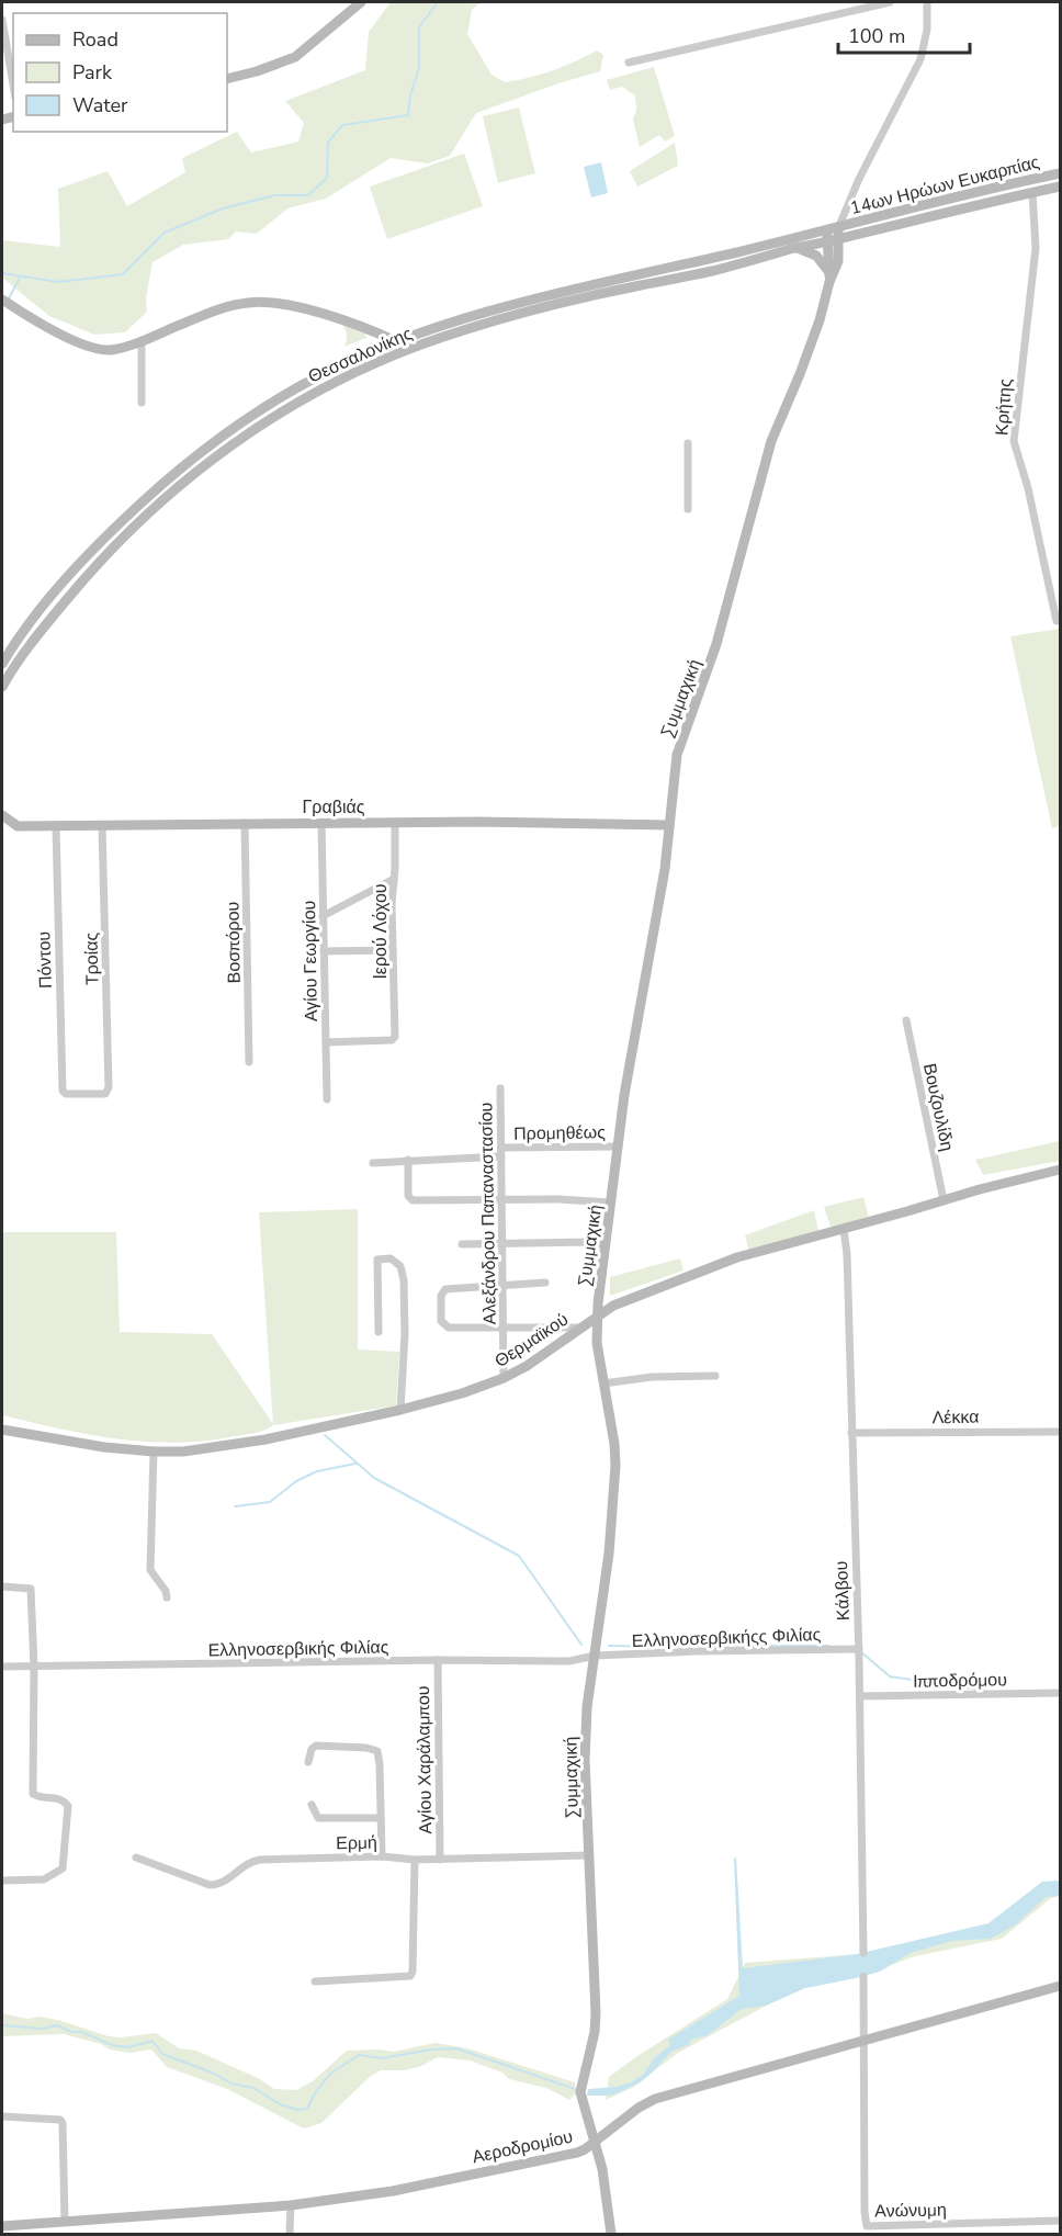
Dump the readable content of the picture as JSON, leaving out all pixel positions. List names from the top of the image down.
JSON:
{
  "streets": {
    "street": [
      "14ων Ηρώων Ευκαρπίας",
      "Θεσσαλονίκης",
      "Κρήτης",
      "Συμμαχική",
      "Γραβιάς",
      "Ιερού Λόχου",
      "Βοσπόρου",
      "Τροίας",
      "Πόντου",
      "Αγίου Γεωργίου",
      "Βουζουλίδη",
      "Προμηθέως",
      "Αλεξάνδρου Παπαναστασίου",
      "Θερμαϊκού",
      "Λέκκα",
      "Κάλβου",
      "Ελληνοσερβικήςς Φιλίας",
      "Ελληνοσερβικής Φιλίας",
      "Ιπποδρόμου",
      "Αγίου Χαράλαμπου",
      "Ερμή",
      "Αεροδρομίου",
      "Ανώνυμη"
    ]
  },
  "crossings": [
    ["14ων Ηρώων Ευκαρπίας", "Θεσσαλονίκης"],
    ["14ων Ηρώων Ευκαρπίας", "Κρήτης"],
    ["14ων Ηρώων Ευκαρπίας", "Συμμαχική"],
    ["Θεσσαλονίκης", "Συμμαχική"],
    ["Συμμαχική", "Γραβιάς"],
    ["Συμμαχική", "Προμηθέως"],
    ["Συμμαχική", "Θερμαϊκού"],
    ["Συμμαχική", "Ελληνοσερβικήςς Φιλίας"],
    ["Συμμαχική", "Ελληνοσερβικής Φιλίας"],
    ["Συμμαχική", "Ερμή"],
    ["Συμμαχική", "Αεροδρομίου"],
    ["Γραβιάς", "Ιερού Λόχου"],
    ["Γραβιάς", "Βοσπόρου"],
    ["Γραβιάς", "Τροίας"],
    ["Γραβιάς", "Πόντου"],
    ["Γραβιάς", "Αγίου Γεωργίου"],
    ["Ιερού Λόχου", "Αγίου Γεωργίου"],
    ["Τροίας", "Πόντου"],
    ["Βουζουλίδη", "Θερμαϊκού"],
    ["Προμηθέως", "Αλεξάνδρου Παπαναστασίου"],
    ["Αλεξάνδρου Παπαναστασίου", "Θερμαϊκού"],
    ["Θερμαϊκού", "Κάλβου"],
    ["Λέκκα", "Κάλβου"],
    ["Κάλβου", "Ελληνοσερβικήςς Φιλίας"],
    ["Κάλβου", "Ιπποδρόμου"],
    ["Ελληνοσερβικήςς Φιλίας", "Ελληνοσερβικής Φιλίας"],
    ["Ελληνοσερβικής Φιλίας", "Αγίου Χαράλαμπου"],
    ["Αγίου Χαράλαμπου", "Ερμή"],
    ["Αεροδρομίου", "Ανώνυμη"]
  ],
  "legend": ["Road", "Park", "Water"],
  "scale_bar": "100 m"
}
